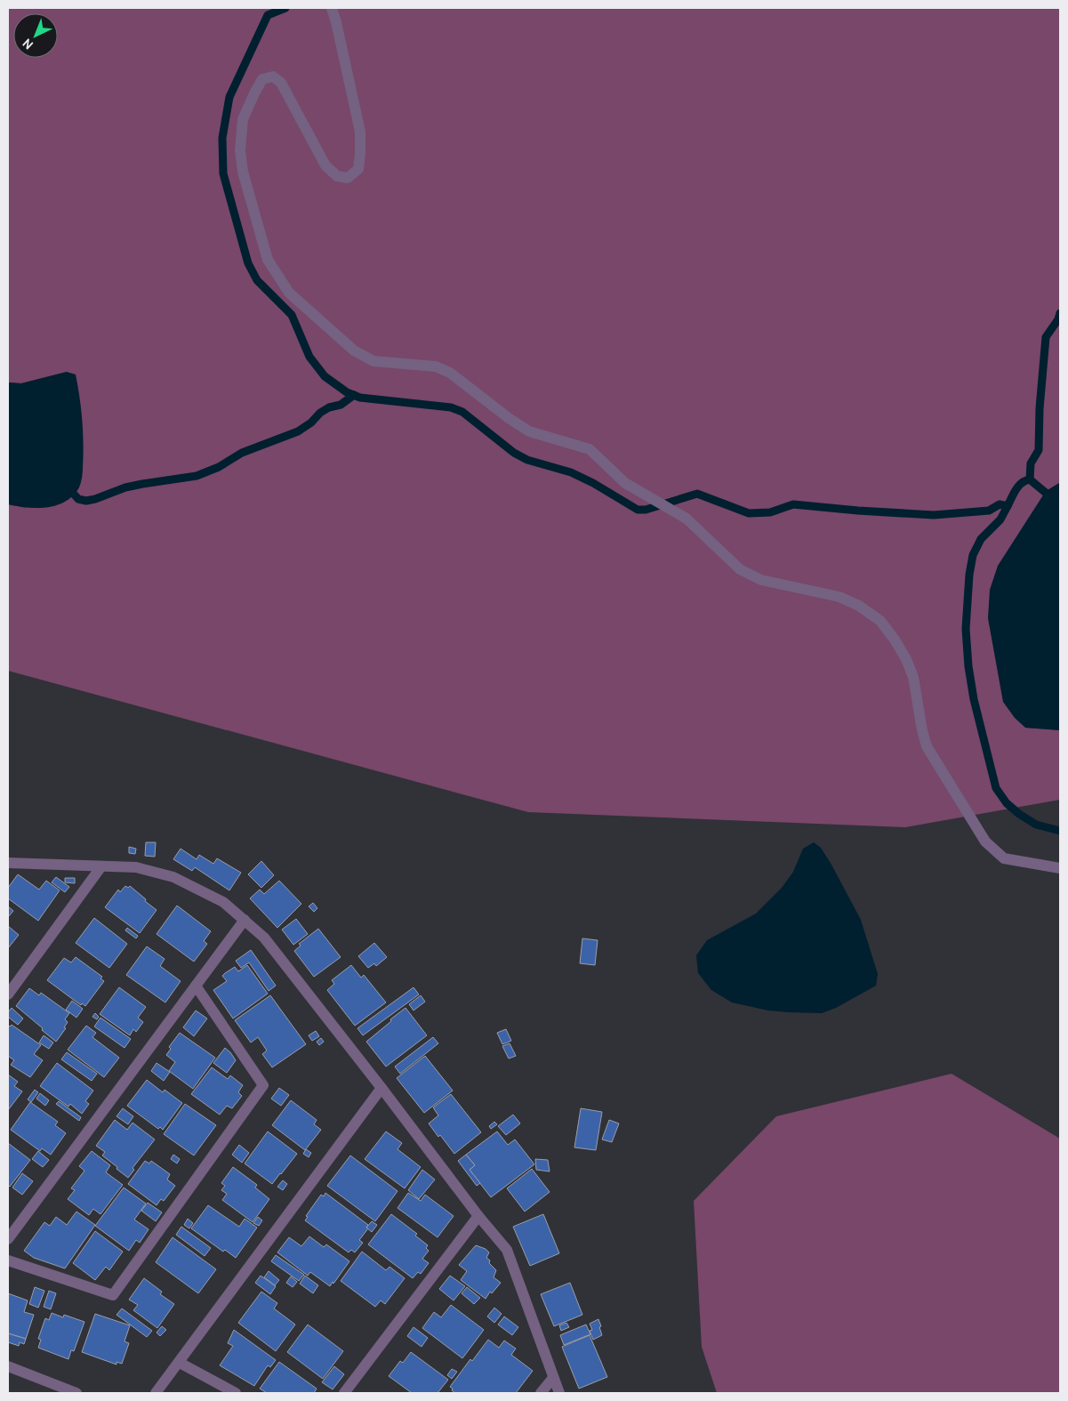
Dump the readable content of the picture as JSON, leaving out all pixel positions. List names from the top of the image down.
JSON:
{
  "north": "bottom left"
}
